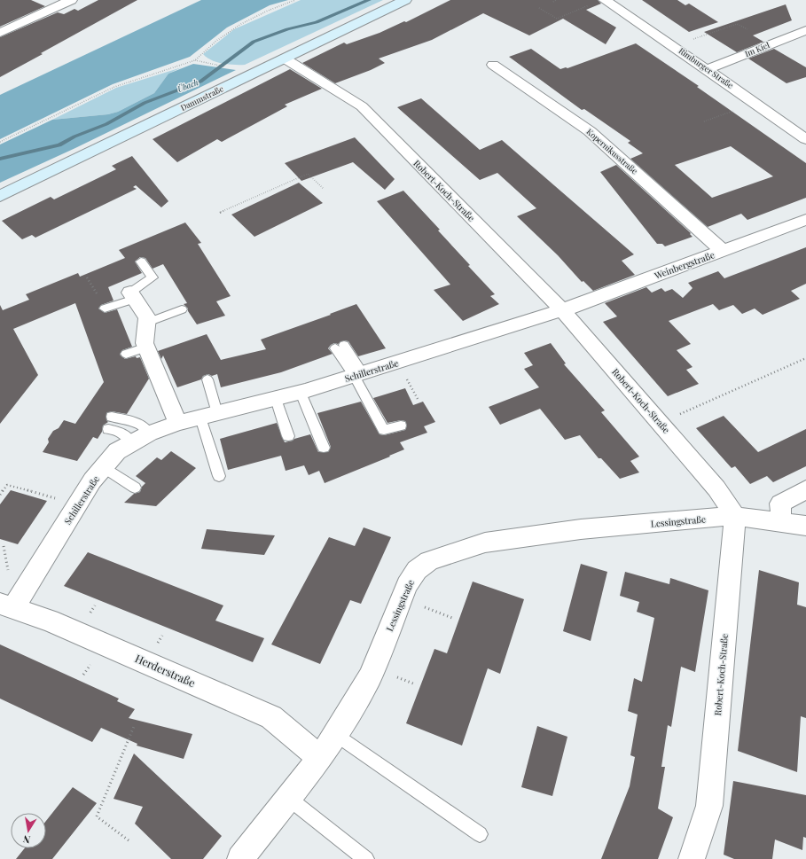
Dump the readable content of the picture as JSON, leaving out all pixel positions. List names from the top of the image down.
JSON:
{
  "streets": {
    "street": [
      "Im Kiel",
      "Rimburger Straße",
      "Dammstraße",
      "Kopernikusstraße",
      "Robert-Koch-Straße",
      "Weinbergstraße",
      "Schillerstraße",
      "Lessingstraße",
      "Herderstraße"
    ]
  },
  "crossings": [
    ["Im Kiel", "Rimburger Straße"],
    ["Dammstraße", "Robert-Koch-Straße"],
    ["Kopernikusstraße", "Weinbergstraße"],
    ["Robert-Koch-Straße", "Weinbergstraße"],
    ["Robert-Koch-Straße", "Schillerstraße"],
    ["Robert-Koch-Straße", "Lessingstraße"],
    ["Weinbergstraße", "Schillerstraße"],
    ["Schillerstraße", "Herderstraße"],
    ["Lessingstraße", "Herderstraße"]
  ],
  "water": ["Übach"],
  "north": "bottom"
}
